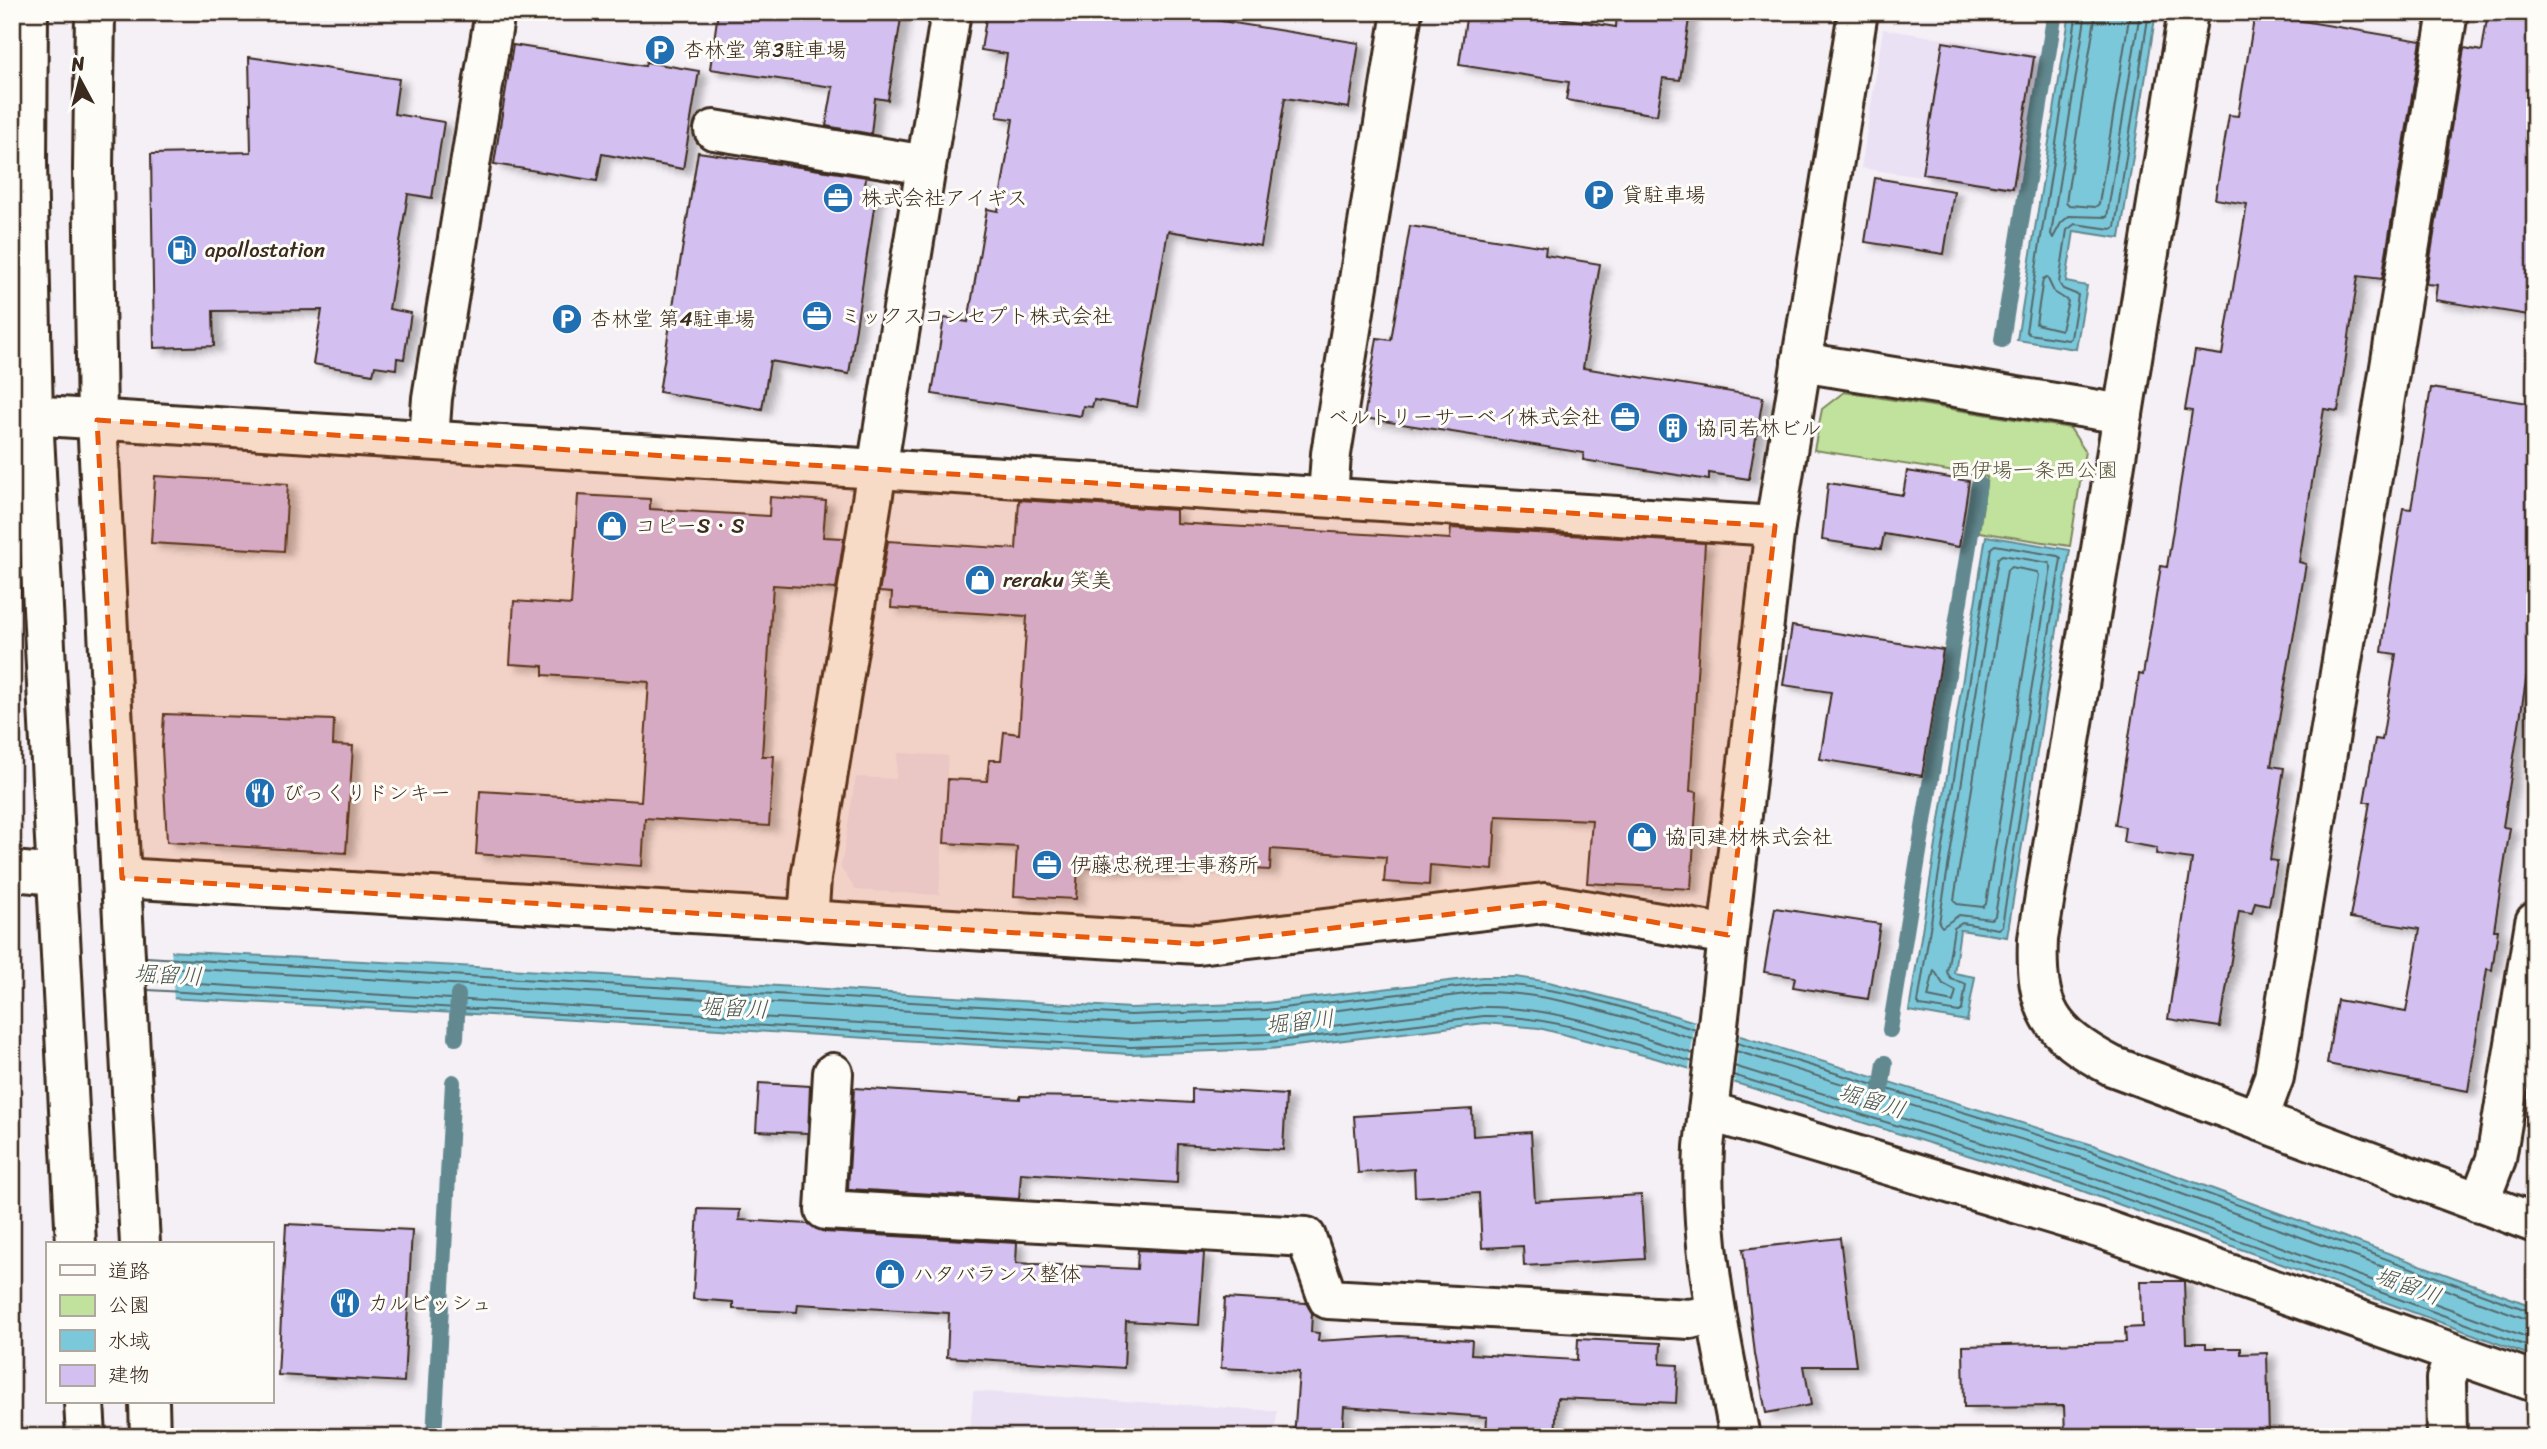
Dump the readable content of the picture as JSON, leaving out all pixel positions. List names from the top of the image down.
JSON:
{
  "water": ["堀留川"],
  "parks": ["西伊場一条西公園"],
  "places": {
    "parking": ["杏林堂 第3駐車場", "貸駐車場", "杏林堂 第4駐車場"],
    "office": [
      "株式会社アイギス",
      "ミックスコンセプト株式会社",
      "ベルトリーサーベイ株式会社",
      "伊藤忠税理士事務所"
    ],
    "fuel station": ["apollostation"],
    "building": ["協同若林ビル"],
    "shop": [
      "コピーS・S",
      "reraku 笑美",
      "協同建材株式会社",
      "ハタバランス整体"
    ],
    "restaurant": ["びっくりドンキー", "カルビッシュ"]
  },
  "legend": [
    "道路",
    "公園",
    "水域",
    "建物"
  ],
  "north": "top"
}
